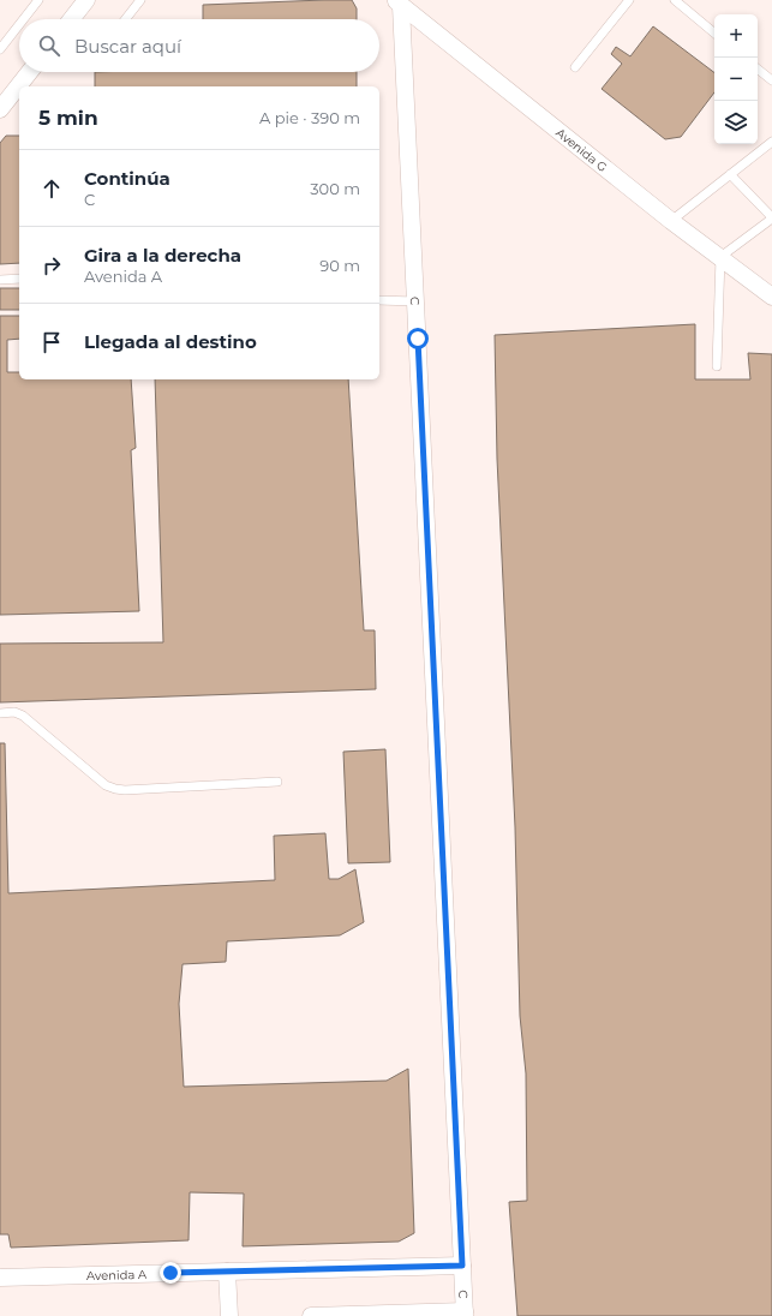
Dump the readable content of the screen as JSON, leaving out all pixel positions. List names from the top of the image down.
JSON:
{
  "streets": {
    "street": ["Avenida G", "C", "Avenida A"]
  },
  "crossings": [
    ["Avenida G", "C"],
    ["C", "Avenida A"]
  ],
  "page": {
    "map_buttons": ["+", "−"],
    "search": "Buscar aquí",
    "heading": ["5 min", "A pie · 390 m"],
    "list": [
      ["Continúa", "C", "300 m"],
      ["Gira a la derecha", "Avenida A", "90 m"],
      "Llegada al destino"
    ]
  }
}
